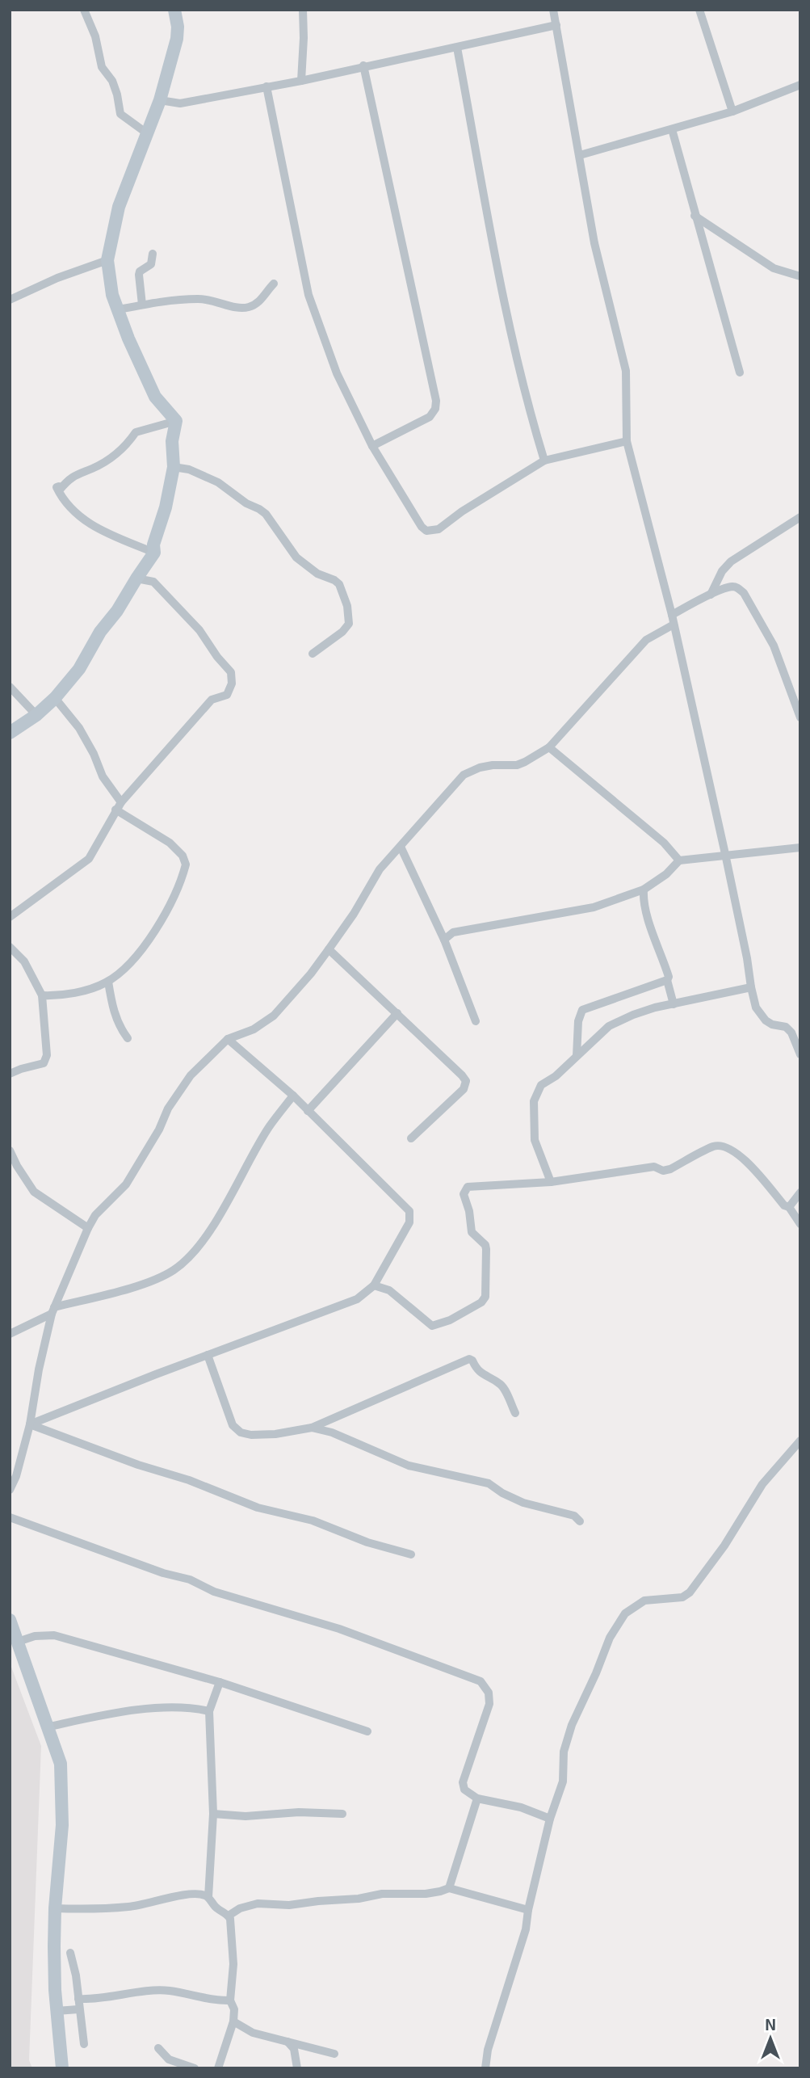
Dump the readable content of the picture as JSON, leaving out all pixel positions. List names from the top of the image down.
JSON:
{
  "north": "top"
}
